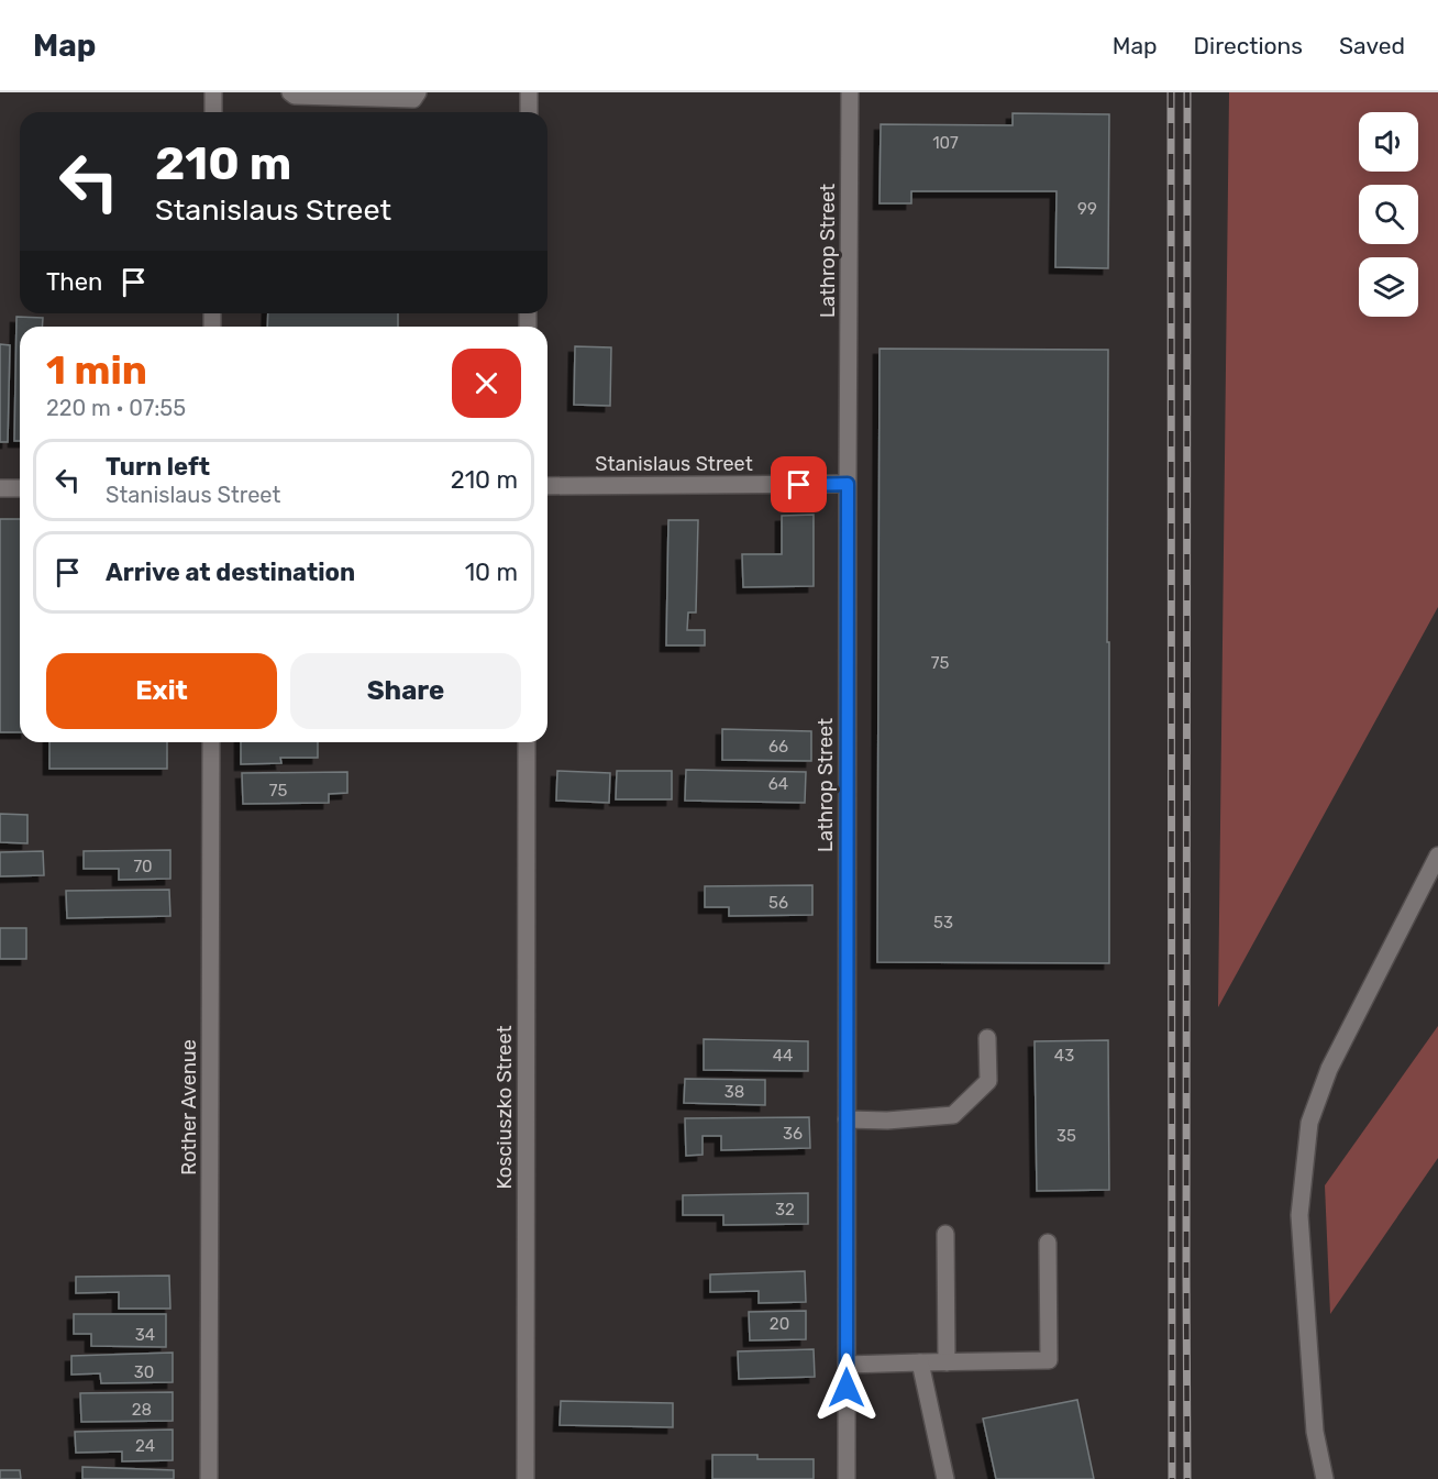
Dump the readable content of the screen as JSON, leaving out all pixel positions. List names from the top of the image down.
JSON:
{
  "streets": {
    "street": [
      "Lathrop Street",
      "Stanislaus Street",
      "Rother Avenue",
      "Kosciuszko Street"
    ]
  },
  "crossings": [
    ["Lathrop Street", "Stanislaus Street"]
  ],
  "house_numbers": [
    "107",
    "99",
    "75",
    "66",
    "64",
    "75",
    "70",
    "56",
    "53",
    "44",
    "43",
    "38",
    "36",
    "35",
    "32",
    "20",
    "34",
    "30",
    "28",
    "24"
  ],
  "page": {
    "header": "Map",
    "nav": ["Map", "Directions", "Saved"],
    "turn": ["210 m", "Stanislaus Street"],
    "then": "Then",
    "heading": ["1 min", "220 m · 07:55"],
    "list": [
      {
        "name": "Turn left",
        "note": "Stanislaus Street",
        "value": "210 m"
      },
      {
        "name": "Arrive at destination",
        "value": "10 m"
      }
    ],
    "buttons": ["Exit", "Share"]
  }
}
